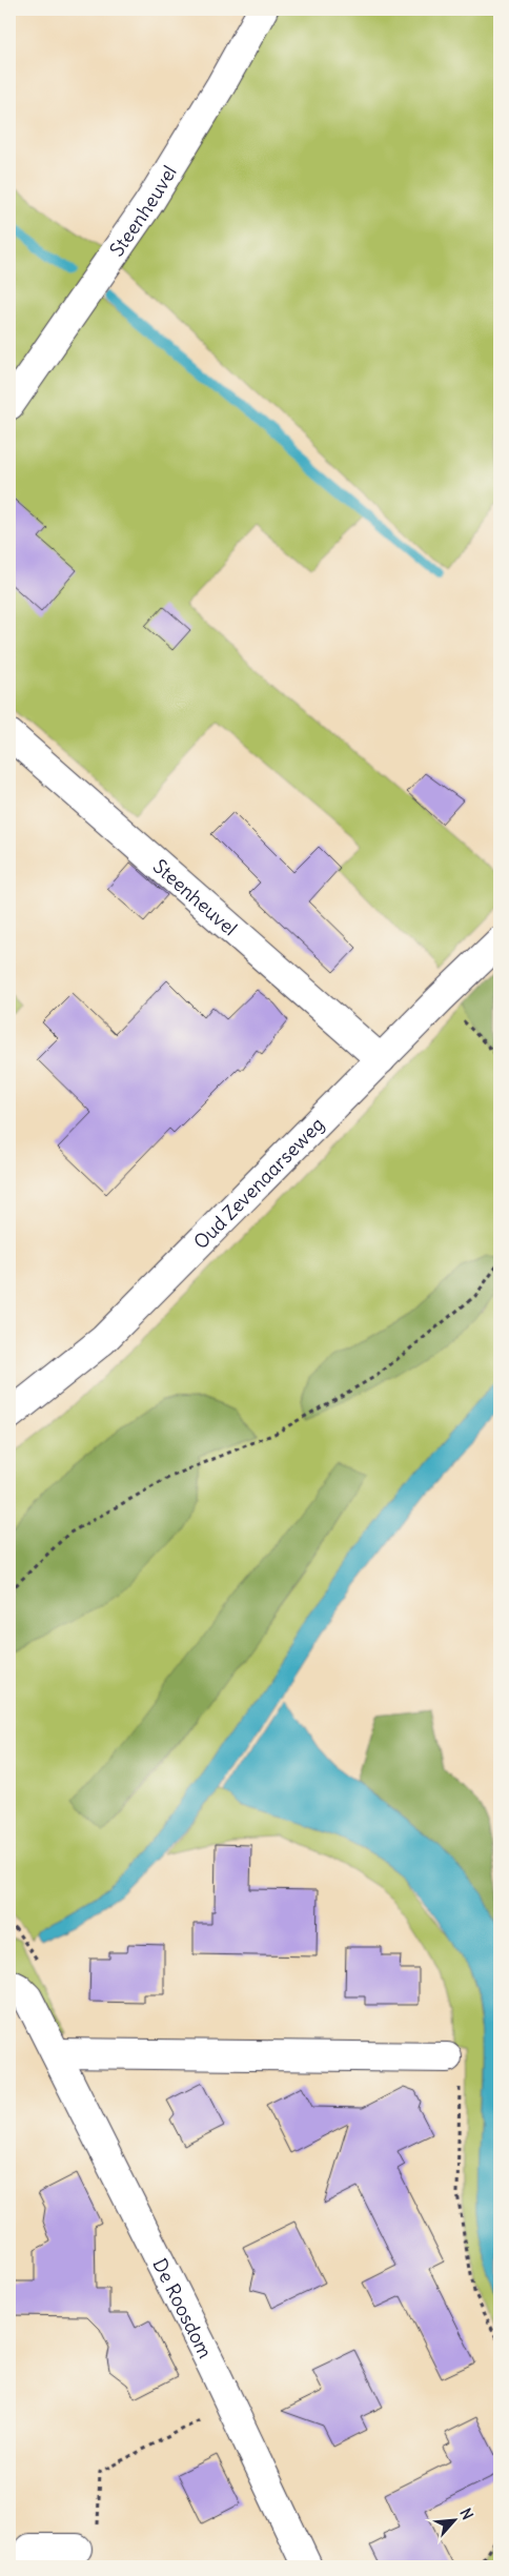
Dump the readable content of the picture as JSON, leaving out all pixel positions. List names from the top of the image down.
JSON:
{
  "streets": {
    "street": ["Steenheuvel", "Oud Zevenaarseweg", "De Roosdom"]
  },
  "crossings": [
    ["Steenheuvel", "Oud Zevenaarseweg"]
  ],
  "north": "top right"
}
